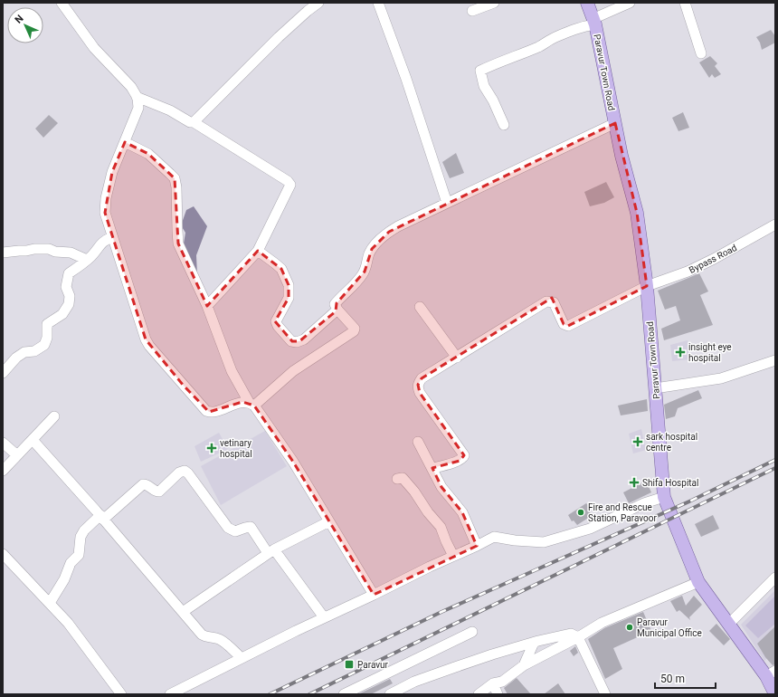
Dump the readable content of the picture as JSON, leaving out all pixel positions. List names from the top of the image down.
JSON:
{
  "streets": {
    "main road": ["Paravur Town Road"],
    "street": ["Bypass Road"]
  },
  "crossings": [
    ["Paravur Town Road", "Bypass Road"]
  ],
  "places": {
    "health": [
      "insight eye hospital",
      "sark hospital centre",
      "vetinary hospital",
      "Shifa Hospital"
    ],
    "other": ["Fire and Rescue Station, Paravoor", "Paravur Municipal Office"],
    "transit": ["Paravur"]
  },
  "scale_bar": "50 m",
  "north": "top left"
}
